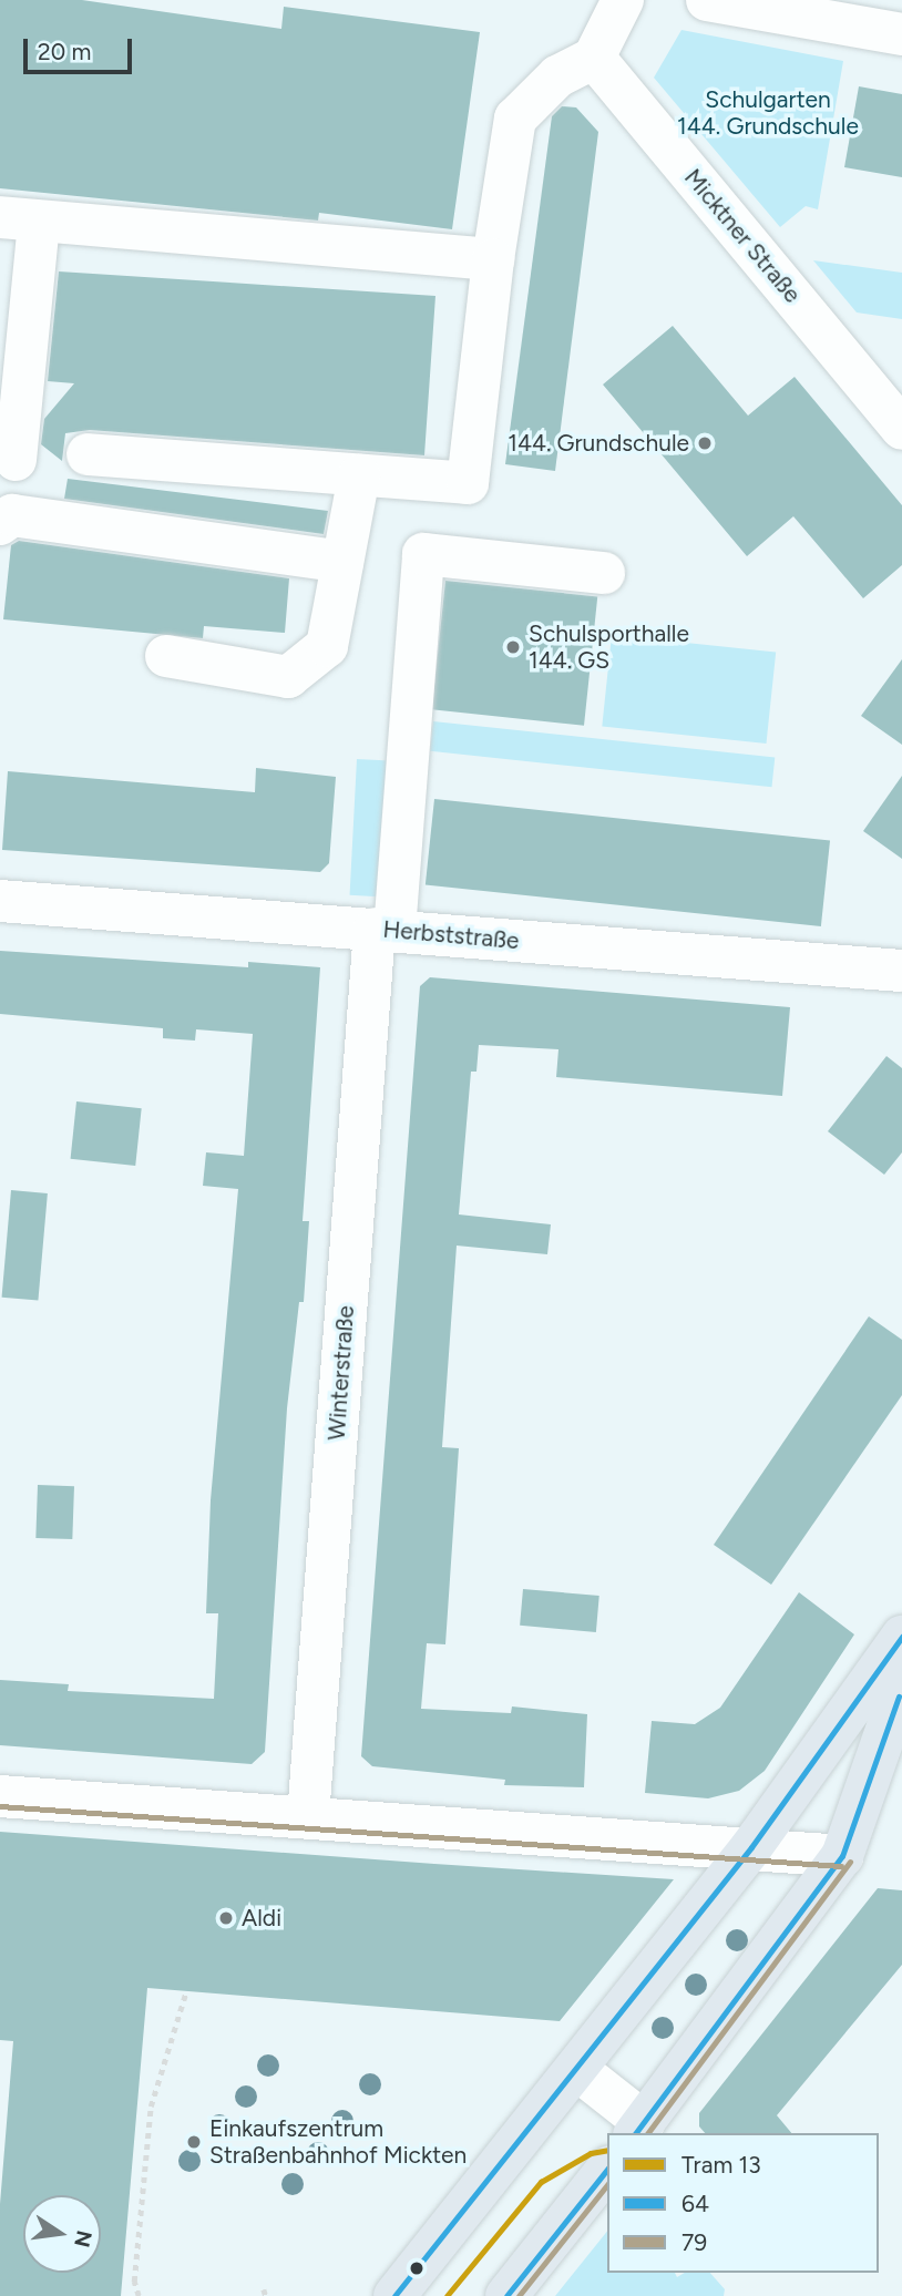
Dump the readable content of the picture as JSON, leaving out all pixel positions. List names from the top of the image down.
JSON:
{
  "streets": {
    "street": ["Micktner Straße", "Herbststraße", "Winterstraße"]
  },
  "crossings": [
    ["Herbststraße", "Winterstraße"]
  ],
  "parks": ["Schulgarten 144. Grundschule"],
  "places": [
    "144. Grundschule",
    "Schulsporthalle 144. GS",
    "Aldi",
    "Einkaufszentrum Straßenbahnhof Mickten"
  ],
  "lines": ["transit line 64", "transit line 79", "tram line 13"],
  "legend": ["Tram 13", "64", "79"],
  "scale_bar": "20 m",
  "north": "right"
}
